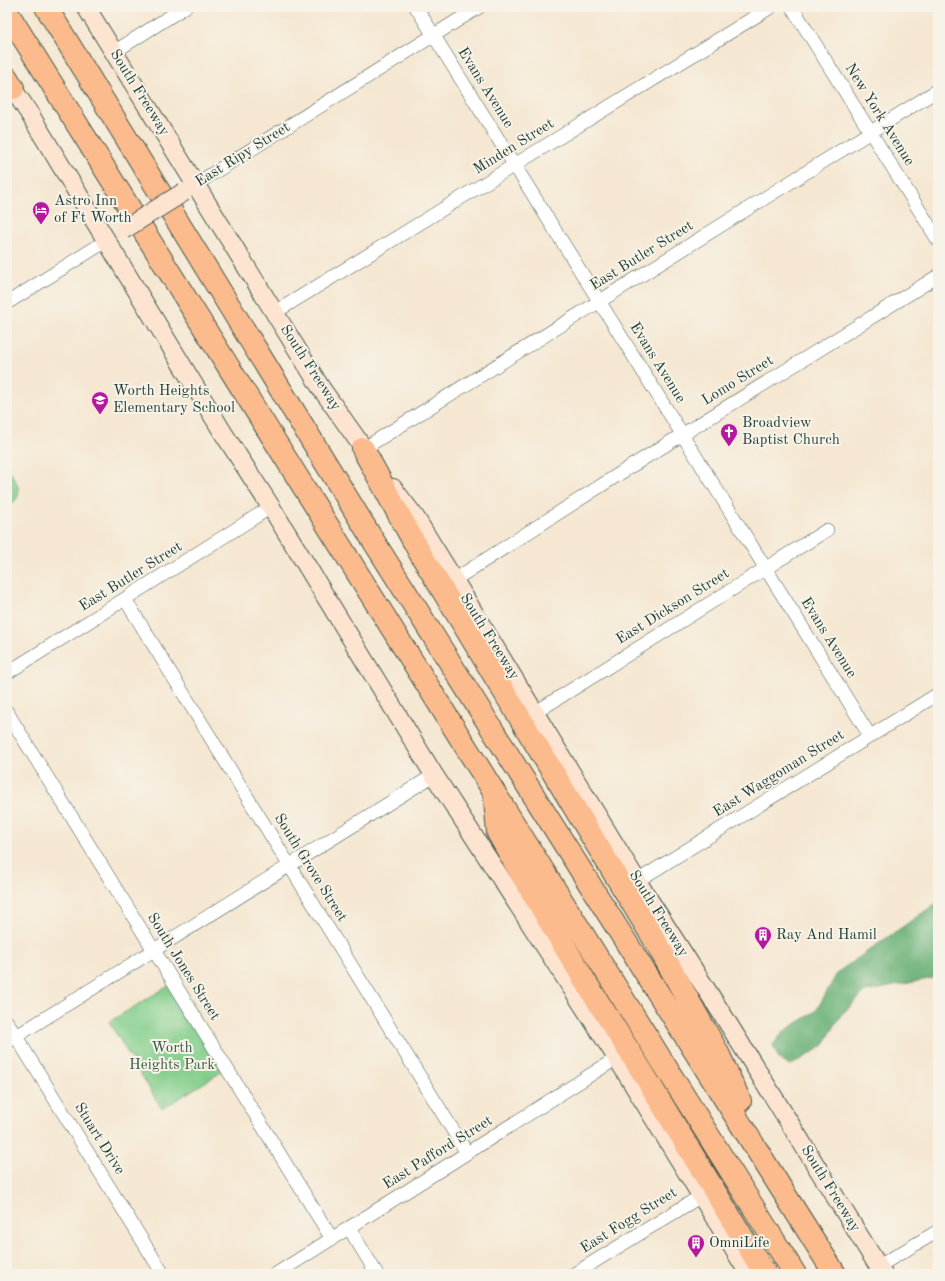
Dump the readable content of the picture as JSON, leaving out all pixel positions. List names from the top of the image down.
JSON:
{
  "streets": {
    "main road": ["South Freeway", "East Ripy Street"],
    "street": [
      "Evans Avenue",
      "New York Avenue",
      "Minden Street",
      "East Butler Street",
      "Lomo Street",
      "East Dickson Street",
      "East Waggoman Street",
      "South Grove Street",
      "South Jones Street",
      "Stuart Drive",
      "East Pafford Street",
      "East Fogg Street"
    ]
  },
  "crossings": [
    ["Evans Avenue", "Minden Street"],
    ["Evans Avenue", "East Ripy Street"],
    ["Evans Avenue", "East Butler Street"],
    ["Evans Avenue", "Lomo Street"],
    ["Evans Avenue", "East Dickson Street"],
    ["Evans Avenue", "East Waggoman Street"],
    ["South Freeway", "Minden Street"],
    ["South Freeway", "East Ripy Street"],
    ["South Freeway", "East Butler Street"],
    ["South Freeway", "Lomo Street"],
    ["South Freeway", "East Dickson Street"],
    ["South Freeway", "East Waggoman Street"],
    ["New York Avenue", "East Butler Street"],
    ["East Butler Street", "South Grove Street"],
    ["South Grove Street", "East Pafford Street"],
    ["South Jones Street", "East Pafford Street"]
  ],
  "parks": ["Worth Heights Park"],
  "places": {
    "hotel": ["Astro Inn of Ft Worth"],
    "school or university": ["Worth Heights Elementary School"],
    "church": ["Broadview Baptist Church"],
    "building": ["Ray And Hamil", "OmniLife"]
  }
}
